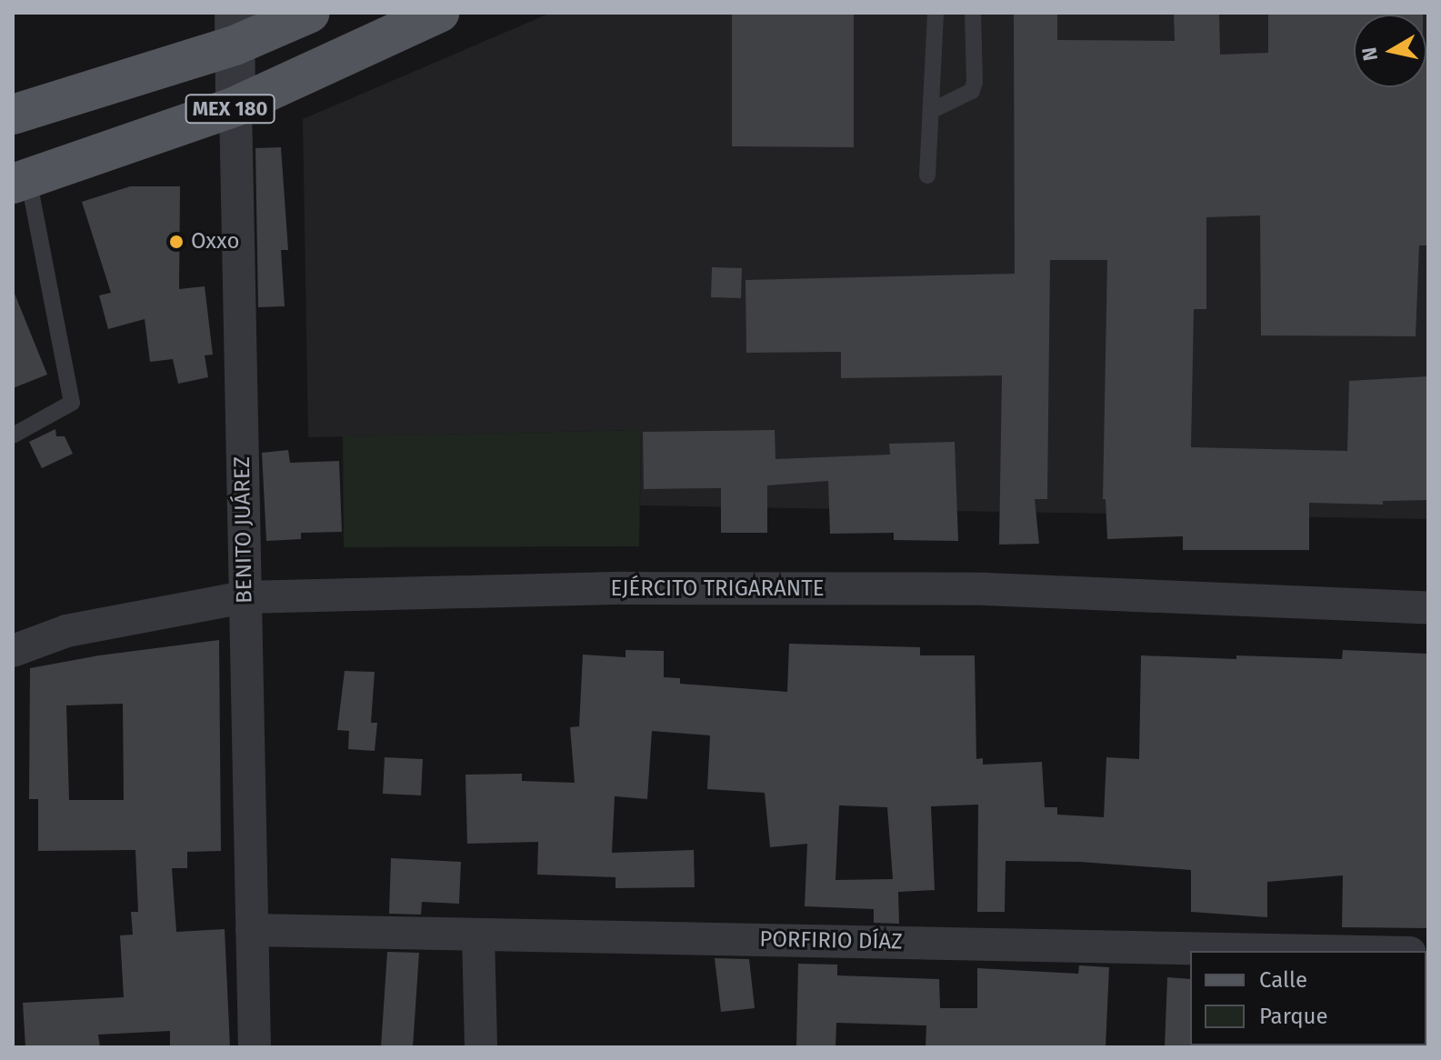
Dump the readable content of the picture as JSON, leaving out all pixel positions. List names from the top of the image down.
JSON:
{
  "streets": {
    "main road": ["MEX 180"],
    "street": ["BENITO JUÁREZ", "EJÉRCITO TRIGARANTE", "PORFIRIO DÍAZ"]
  },
  "crossings": [
    ["MEX 180", "BENITO JUÁREZ"],
    ["BENITO JUÁREZ", "EJÉRCITO TRIGARANTE"],
    ["BENITO JUÁREZ", "PORFIRIO DÍAZ"]
  ],
  "places": ["Oxxo"],
  "legend": ["Calle", "Parque"],
  "north": "left"
}
